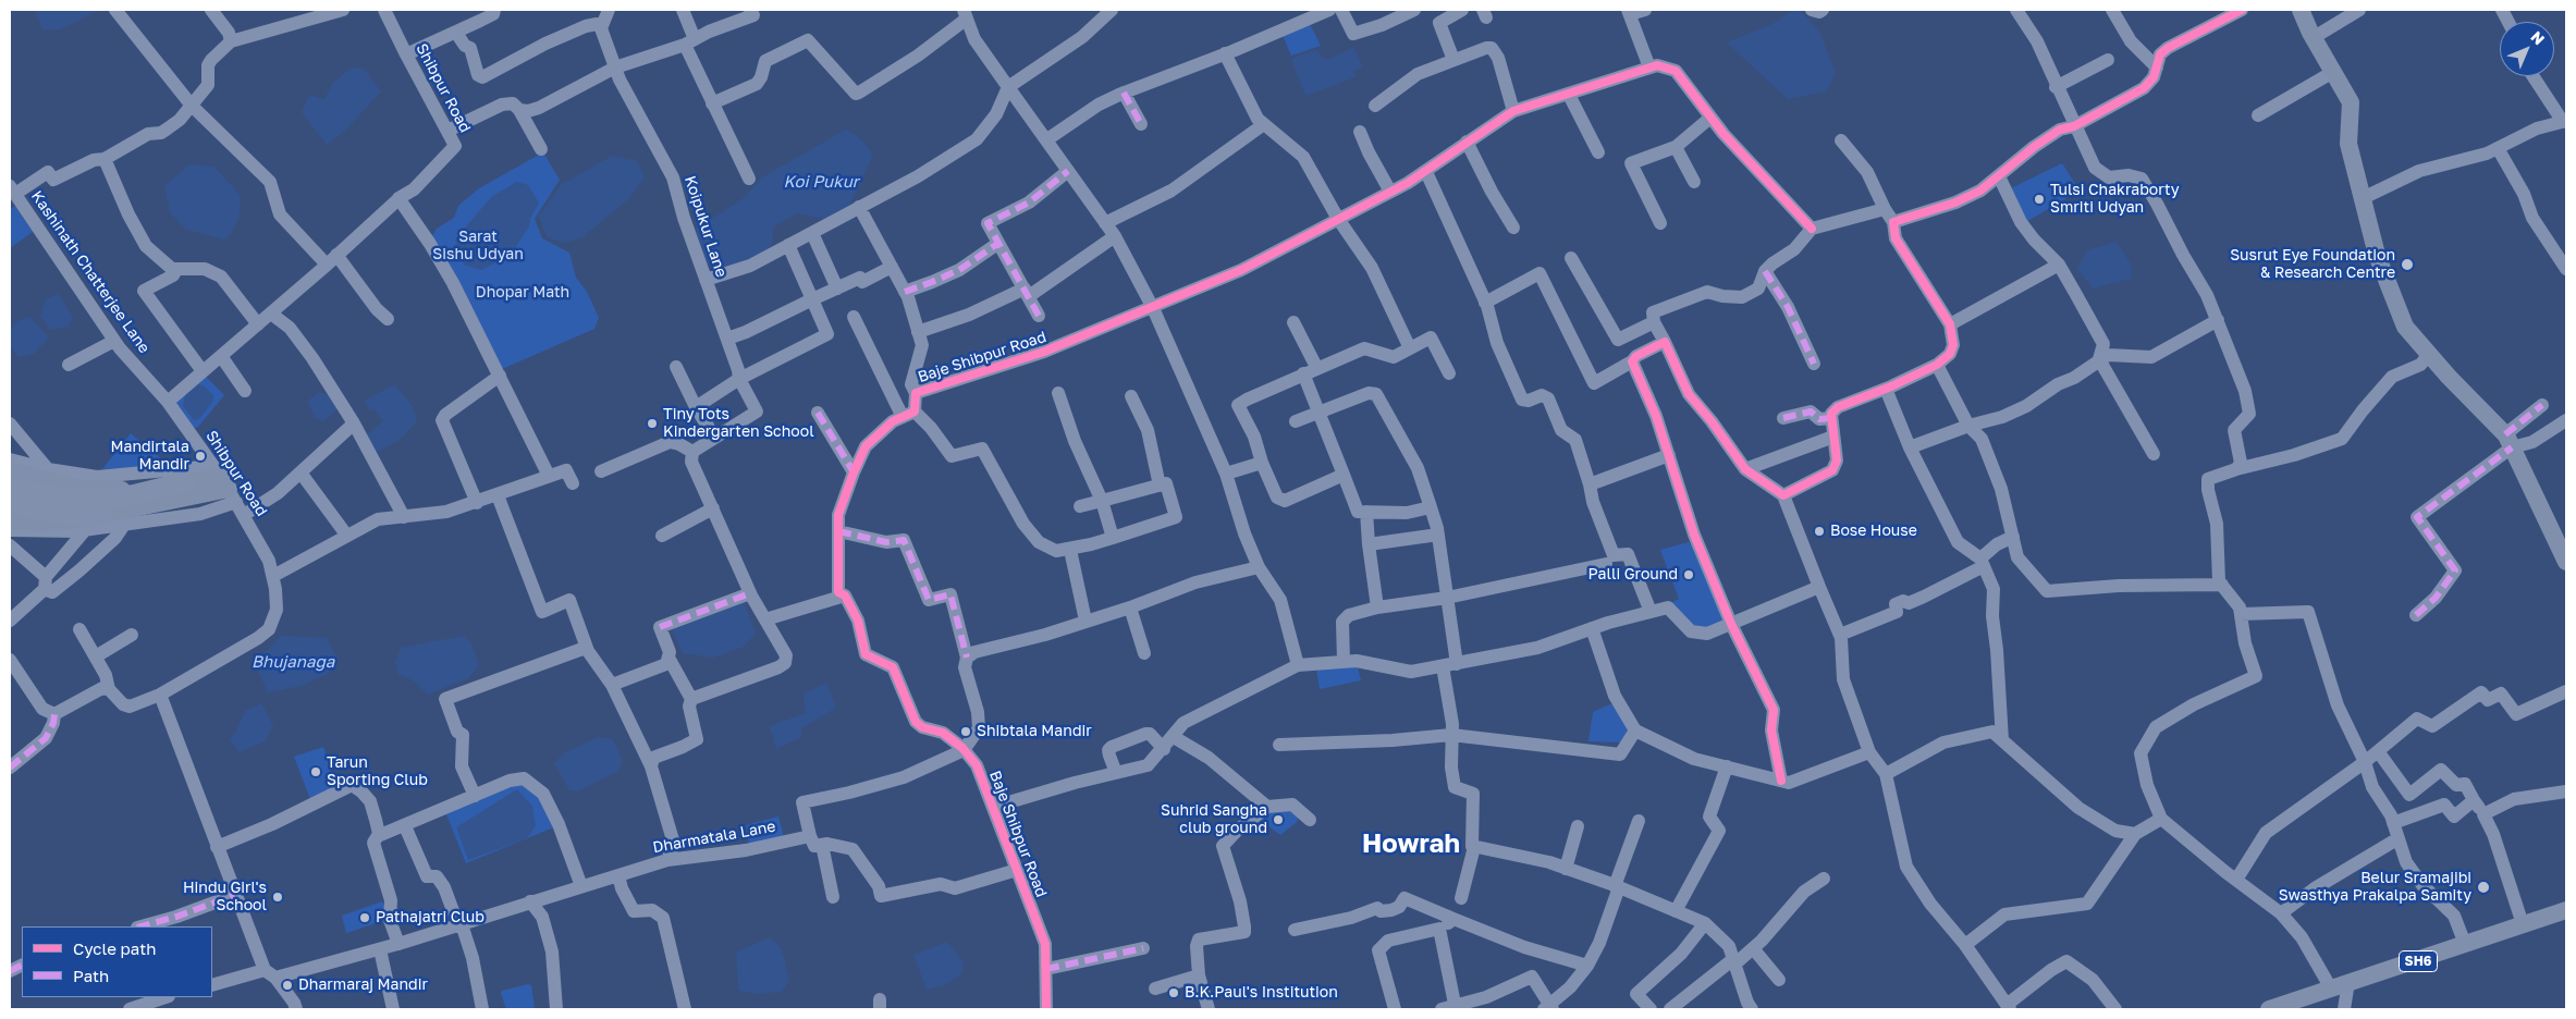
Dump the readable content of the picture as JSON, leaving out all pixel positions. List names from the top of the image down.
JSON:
{
  "streets": {
    "main road": ["SH6"],
    "street": [
      "Shibpur Road",
      "Koipukur Lane",
      "Kashinath Chatterjee Lane",
      "Baje Shibpur Road",
      "Dharmatala Lane"
    ]
  },
  "crossings": [
    ["Shibpur Road", "Kashinath Chatterjee Lane"]
  ],
  "districts": ["Howrah"],
  "water": ["Koi Pukur", "Bhujanaga"],
  "parks": ["Sarat Sishu Udyan", "Dhopar Math"],
  "places": [
    "Tulsi Chakraborty Smriti Udyan",
    "Susrut Eye Foundation & Research Centre",
    "Tiny Tots Kindergarten School",
    "Mandirtala Mandir",
    "Bose House",
    "Palli Ground",
    "Shibtala Mandir",
    "Tarun Sporting Club",
    "Suhrid Sangha club ground",
    "Belur Sramajibi Swasthya Prakalpa Samity",
    "Hindu Girl's School",
    "Pathajatri Club",
    "Dharmaraj Mandir",
    "B.K.Paul's Institution"
  ],
  "legend": ["Cycle path", "Path"],
  "north": "top right"
}
